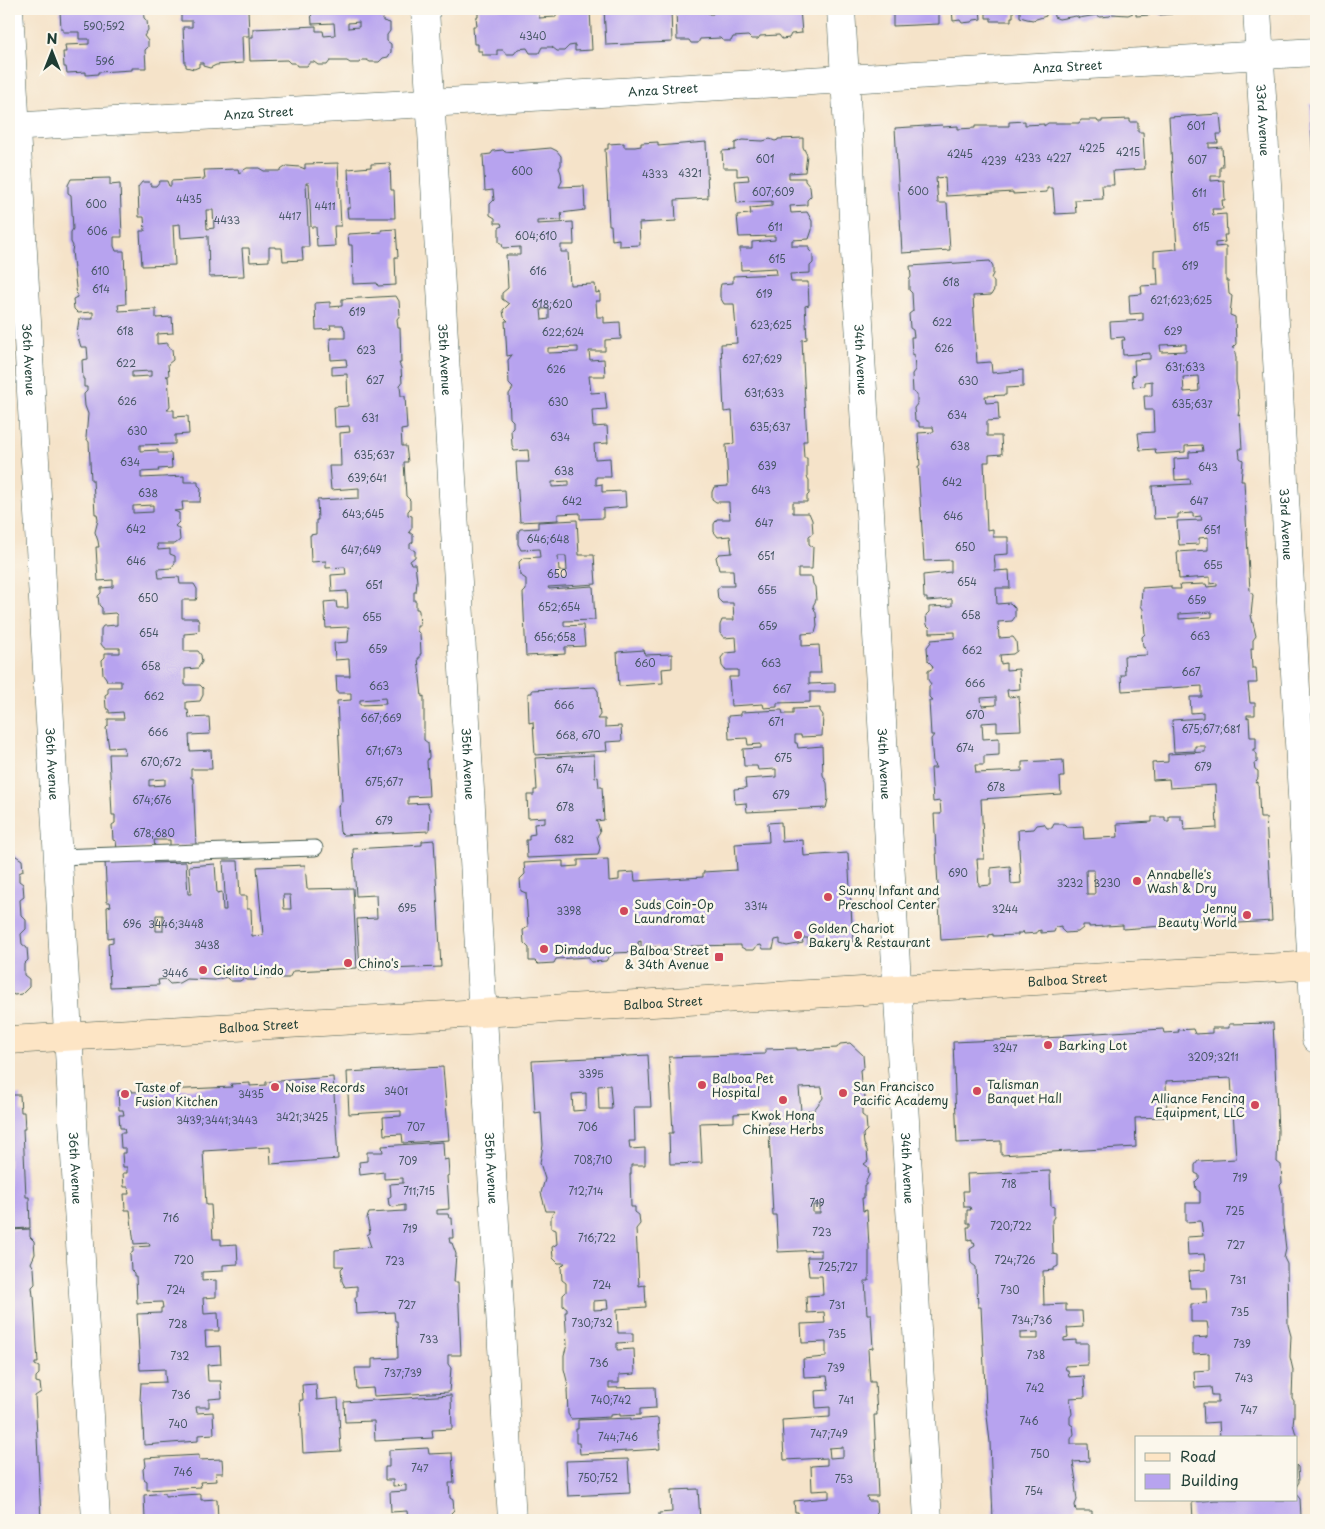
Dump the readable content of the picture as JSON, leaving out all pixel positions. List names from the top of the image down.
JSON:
{
  "streets": {
    "street": [
      "Anza Street",
      "33rd Avenue",
      "36th Avenue",
      "35th Avenue",
      "34th Avenue",
      "Balboa Street"
    ]
  },
  "crossings": [
    ["Anza Street", "33rd Avenue"],
    ["Anza Street", "36th Avenue"],
    ["Anza Street", "35th Avenue"],
    ["Anza Street", "34th Avenue"],
    ["33rd Avenue", "Balboa Street"],
    ["36th Avenue", "Balboa Street"],
    ["35th Avenue", "Balboa Street"],
    ["34th Avenue", "Balboa Street"]
  ],
  "places": {
    "other": [
      "Annabelle's Wash & Dry",
      "Sunny Infant and Preschool Center",
      "Suds Coin-Op Laundromat",
      "Jenny Beauty World",
      "Golden Chariot Bakery & Restaurant",
      "Dimdoduc",
      "Chino's",
      "Cielito Lindo",
      "Barking Lot",
      "Balboa Pet Hospital",
      "Noise Records",
      "Talisman Banquet Hall",
      "San Francisco Pacific Academy",
      "Taste of Fusion Kitchen",
      "Kwok Hong Chinese Herbs",
      "Alliance Fencing Equipment, LLC"
    ],
    "transit": ["Balboa Street & 34th Avenue"]
  },
  "house_numbers": [
    "590;592",
    "4340",
    "596",
    "601",
    "4225",
    "4215",
    "4245",
    "4233",
    "4227",
    "601",
    "607",
    "4239",
    "600",
    "4321",
    "4333",
    "600",
    "607;609",
    "611",
    "4435",
    "600",
    "4411",
    "4417",
    "4433",
    "611",
    "615",
    "606",
    "604;610",
    "615",
    "619",
    "610",
    "616",
    "618",
    "614",
    "619",
    "621;623;625",
    "618;620",
    "619",
    "622",
    "623;625",
    "618",
    "629",
    "622;624",
    "626",
    "623",
    "627;629",
    "622",
    "631;633",
    "626",
    "627",
    "630",
    "631;633",
    "626",
    "630",
    "635;637",
    "634",
    "631",
    "635;637",
    "630",
    "634",
    "638",
    "635;637",
    "634",
    "639",
    "643",
    "638",
    "639;641",
    "642",
    "643",
    "638",
    "642",
    "647",
    "643;645",
    "646",
    "647",
    "642",
    "651",
    "646;648",
    "650",
    "647;649",
    "651",
    "646",
    "655",
    "650",
    "654",
    "651",
    "655",
    "650",
    "659",
    "652;654",
    "658",
    "655",
    "659",
    "654",
    "663",
    "656;658",
    "659",
    "662",
    "660",
    "663",
    "658",
    "667",
    "666",
    "663",
    "667",
    "662",
    "666",
    "670",
    "667;669",
    "671",
    "675;677;681",
    "666",
    "668, 670",
    "674",
    "671;673",
    "675",
    "670;672",
    "679",
    "674",
    "675;677",
    "678",
    "679",
    "674;676",
    "678",
    "679",
    "678;680",
    "682",
    "690",
    "3232",
    "3230",
    "3314",
    "695",
    "3244",
    "3398",
    "696",
    "3446;3448",
    "3438",
    "3446",
    "3247",
    "3209;3211",
    "3395",
    "3401",
    "3435",
    "3421;3425",
    "3439;3441;3443",
    "707",
    "706",
    "708;710",
    "709",
    "719",
    "718",
    "711;715",
    "712;714",
    "719",
    "725",
    "716",
    "720;722",
    "719",
    "723",
    "716;722",
    "727",
    "720",
    "724;726",
    "723",
    "725;727",
    "731",
    "724",
    "724",
    "730",
    "727",
    "731",
    "735",
    "734;736",
    "730;732",
    "728",
    "735",
    "733",
    "739",
    "738",
    "732",
    "736",
    "739",
    "737;739",
    "743",
    "742",
    "736",
    "740;742",
    "741",
    "747",
    "746",
    "740",
    "747;749",
    "744;746",
    "750",
    "747",
    "746",
    "750;752",
    "753",
    "754"
  ],
  "legend": ["Road", "Building"],
  "north": "top"
}
